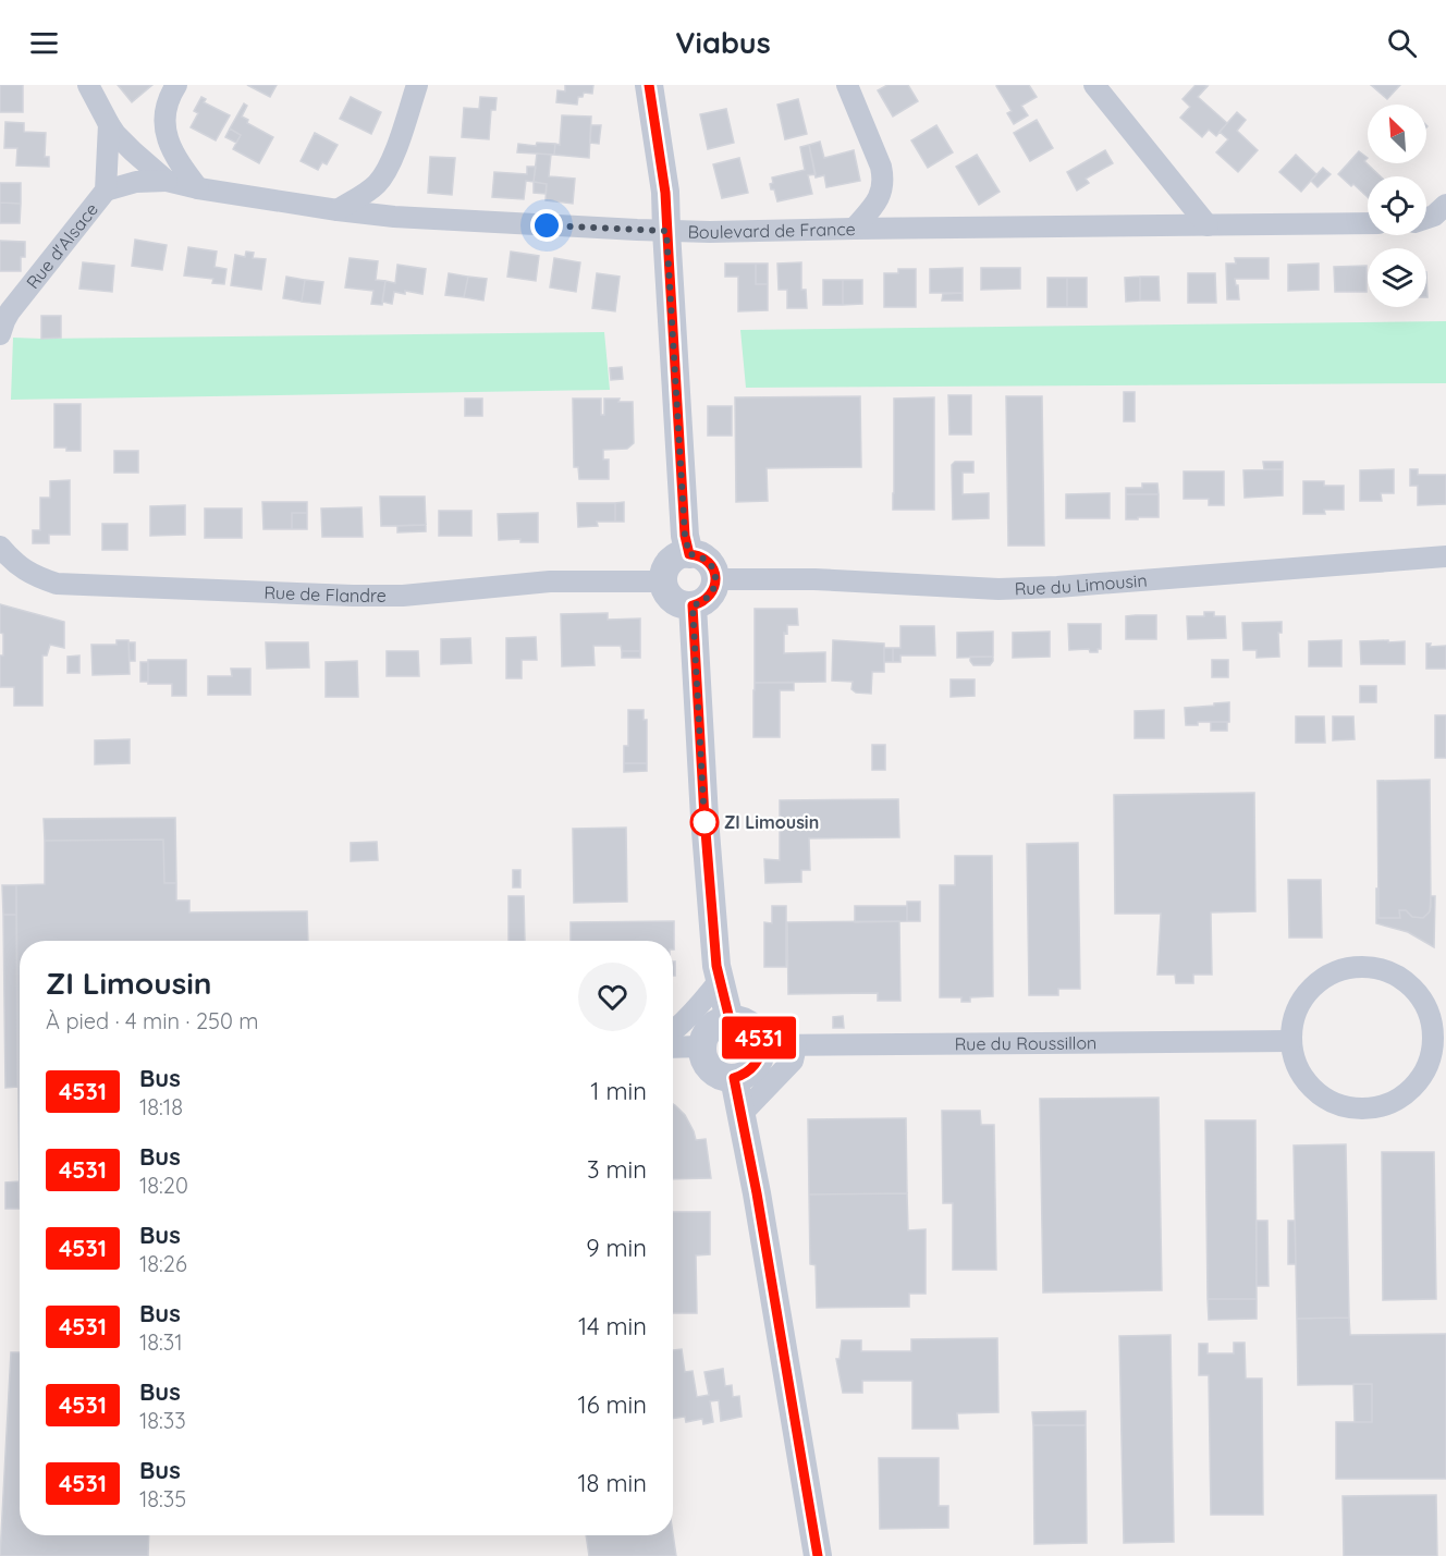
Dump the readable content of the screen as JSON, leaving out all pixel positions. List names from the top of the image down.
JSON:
{
  "streets": {
    "street": [
      "Boulevard de France",
      "Rue d'Alsace",
      "Rue du Limousin",
      "Rue de Flandre",
      "Rue du Roussillon"
    ]
  },
  "crossings": [
    ["Boulevard de France", "Rue d'Alsace"],
    ["Rue du Limousin", "Rue de Flandre"]
  ],
  "places": ["ZI Limousin"],
  "lines": ["bus line 4531"],
  "north": "top left",
  "page": {
    "header": "Viabus",
    "on_map": "4531",
    "heading": ["ZI Limousin", "À pied · 4 min · 250 m"],
    "list": [
      {
        "mark": "4531",
        "name": "Bus",
        "note": "18:18",
        "value": "1 min"
      },
      {
        "mark": "4531",
        "name": "Bus",
        "note": "18:20",
        "value": "3 min"
      },
      {
        "mark": "4531",
        "name": "Bus",
        "note": "18:26",
        "value": "9 min"
      },
      {
        "mark": "4531",
        "name": "Bus",
        "note": "18:31",
        "value": "14 min"
      },
      {
        "mark": "4531",
        "name": "Bus",
        "note": "18:33",
        "value": "16 min"
      },
      {
        "mark": "4531",
        "name": "Bus",
        "note": "18:35",
        "value": "18 min"
      }
    ]
  }
}
